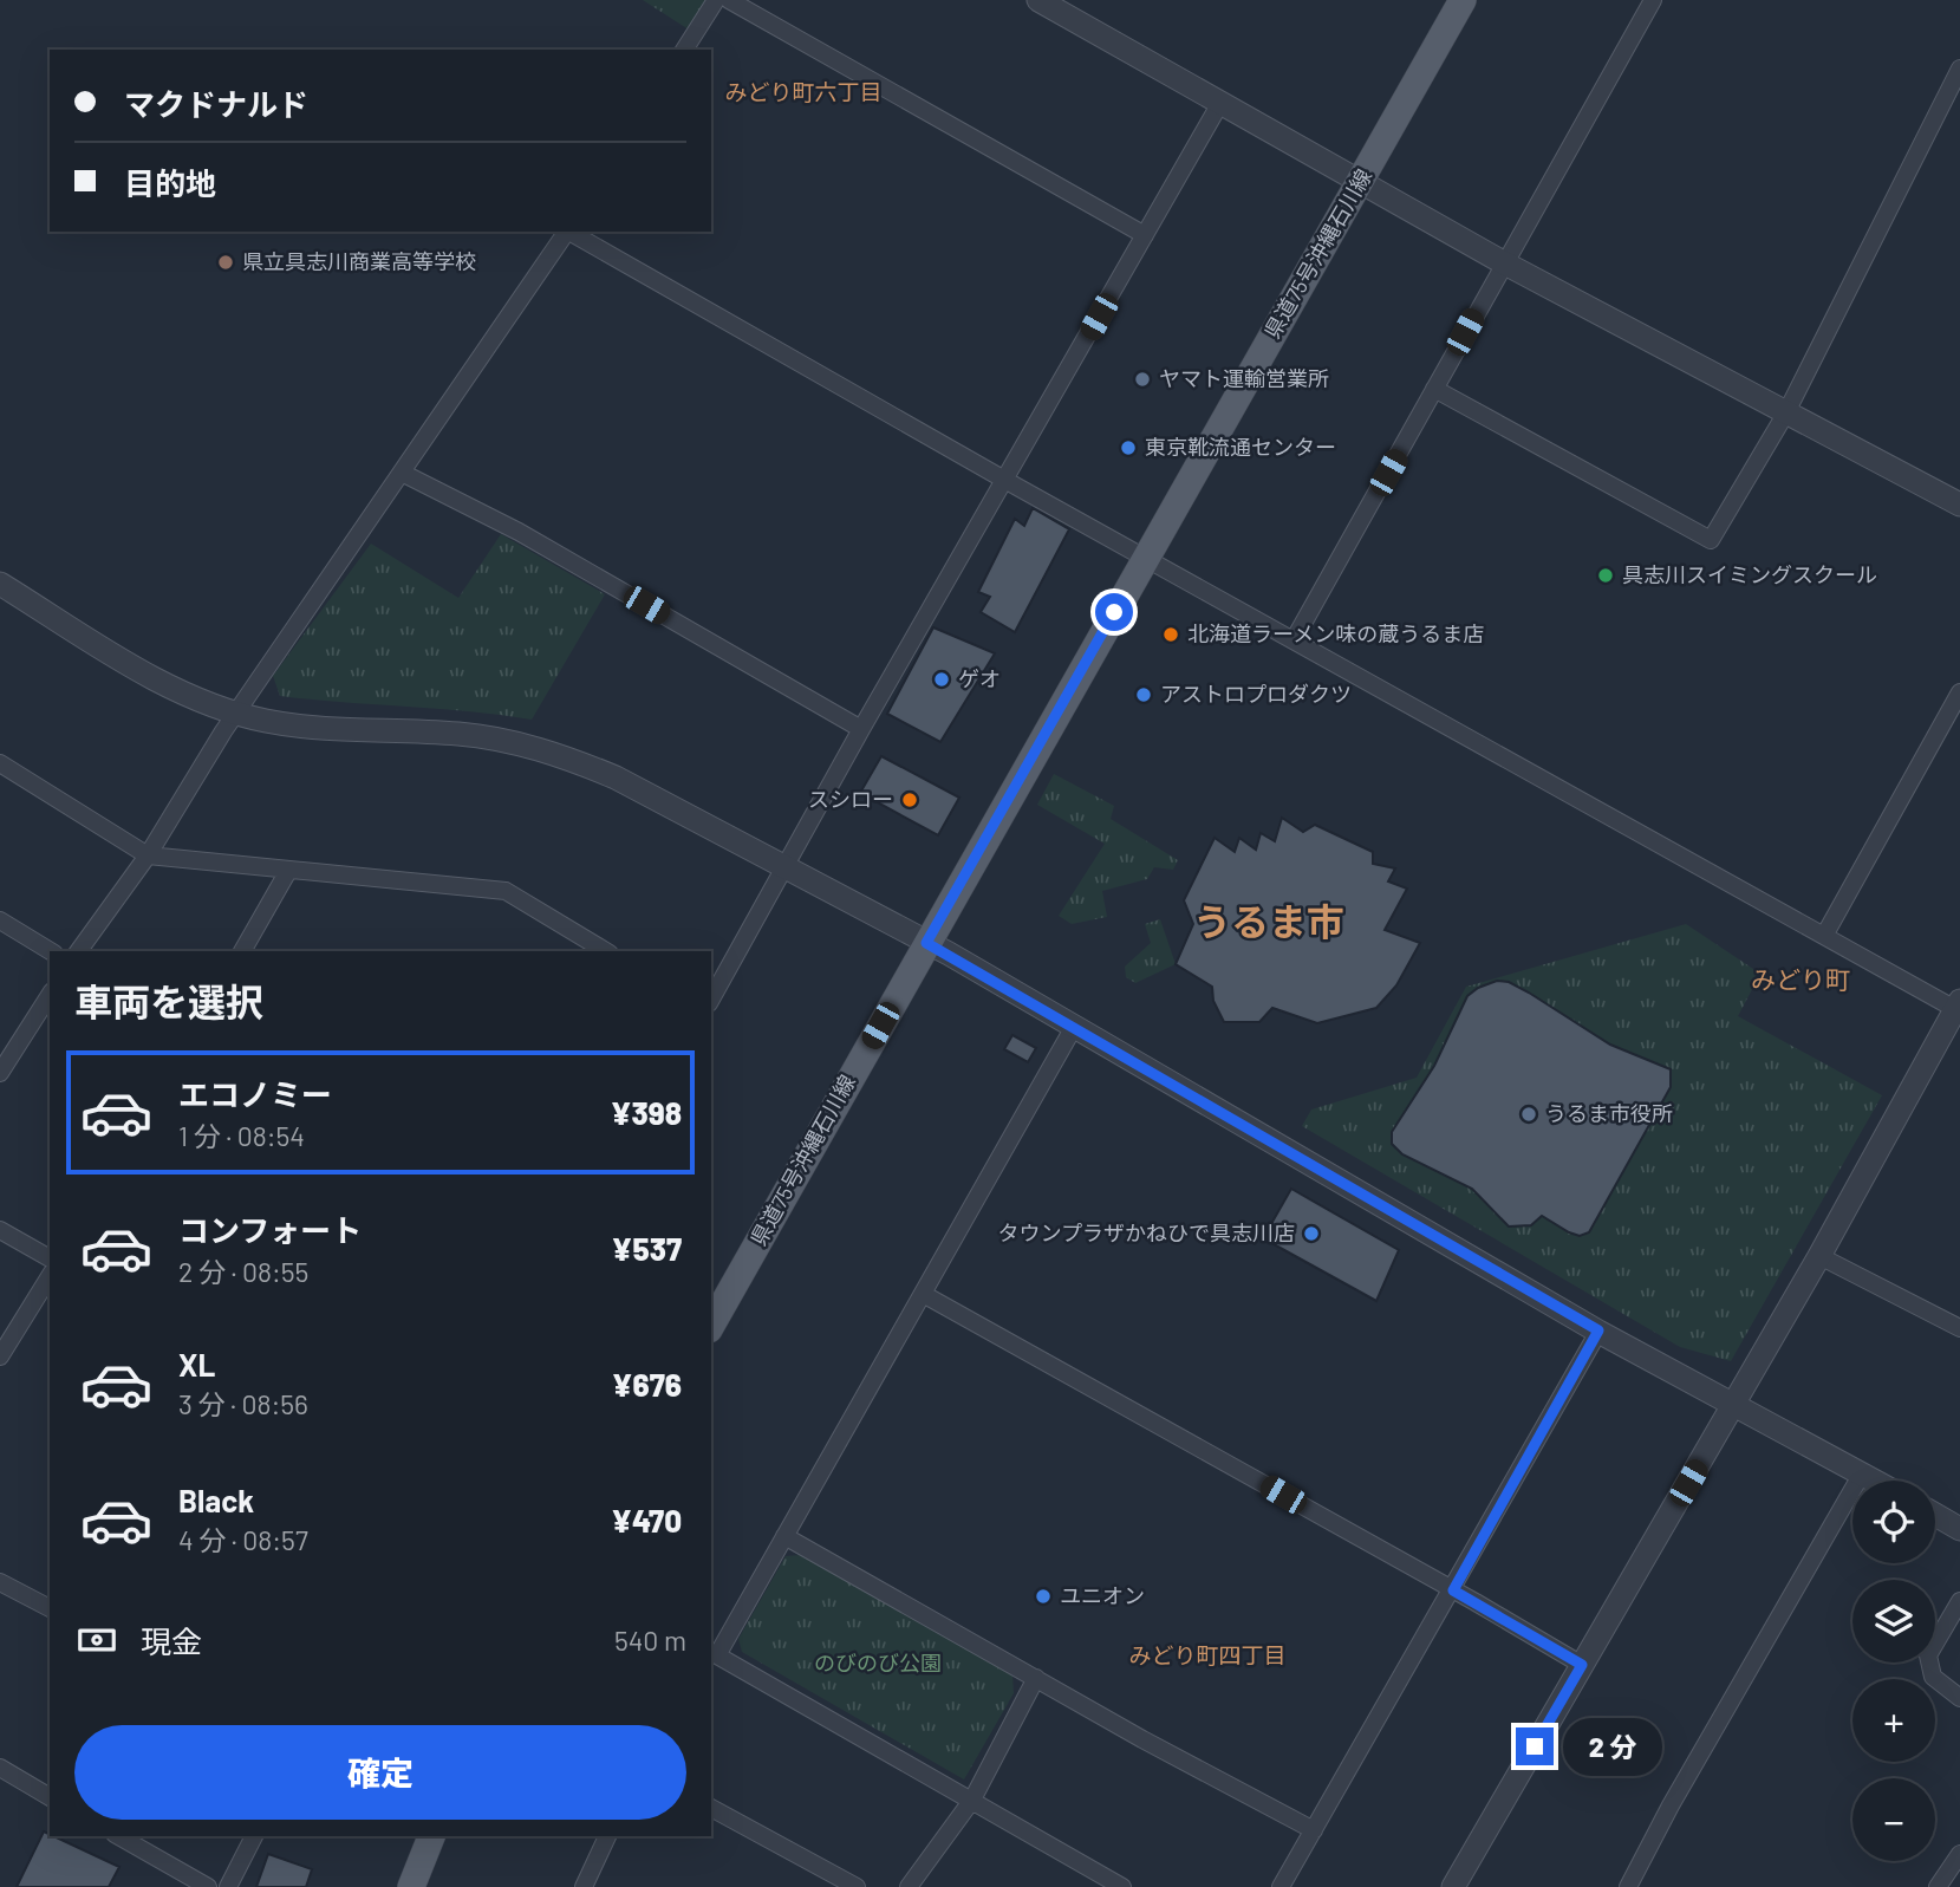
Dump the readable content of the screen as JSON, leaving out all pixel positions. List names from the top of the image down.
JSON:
{
  "streets": {
    "main road": ["県道75号沖縄石川線"]
  },
  "districts": [
    "みどり町六丁目",
    "うるま市",
    "みどり町",
    "みどり町四丁目"
  ],
  "parks": ["のびのび公園"],
  "places": [
    "県立具志川商業高等学校",
    "ヤマト運輸営業所",
    "東京靴流通センター",
    "具志川スイミングスクール",
    "北海道ラーメン味の蔵うるま店",
    "ゲオ",
    "アストロプロダクツ",
    "スシロー",
    "うるま市役所",
    "タウンプラザかねひで具志川店",
    "ユニオン"
  ],
  "page": {
    "banner": ["マクドナルド", "目的地"],
    "heading": "車両を選択",
    "list": [
      {
        "name": "エコノミー",
        "note": "1 分 · 08:54",
        "value": "¥398"
      },
      {
        "name": "コンフォート",
        "note": "2 分 · 08:55",
        "value": "¥537"
      },
      {
        "name": "XL",
        "note": "3 分 · 08:56",
        "value": "¥676"
      },
      {
        "name": "Black",
        "note": "4 分 · 08:57",
        "value": "¥470"
      }
    ],
    "map_buttons": ["+", "−"],
    "pay": ["現金", "540 m"],
    "buttons": "確定",
    "bubble": "2 分"
  }
}
